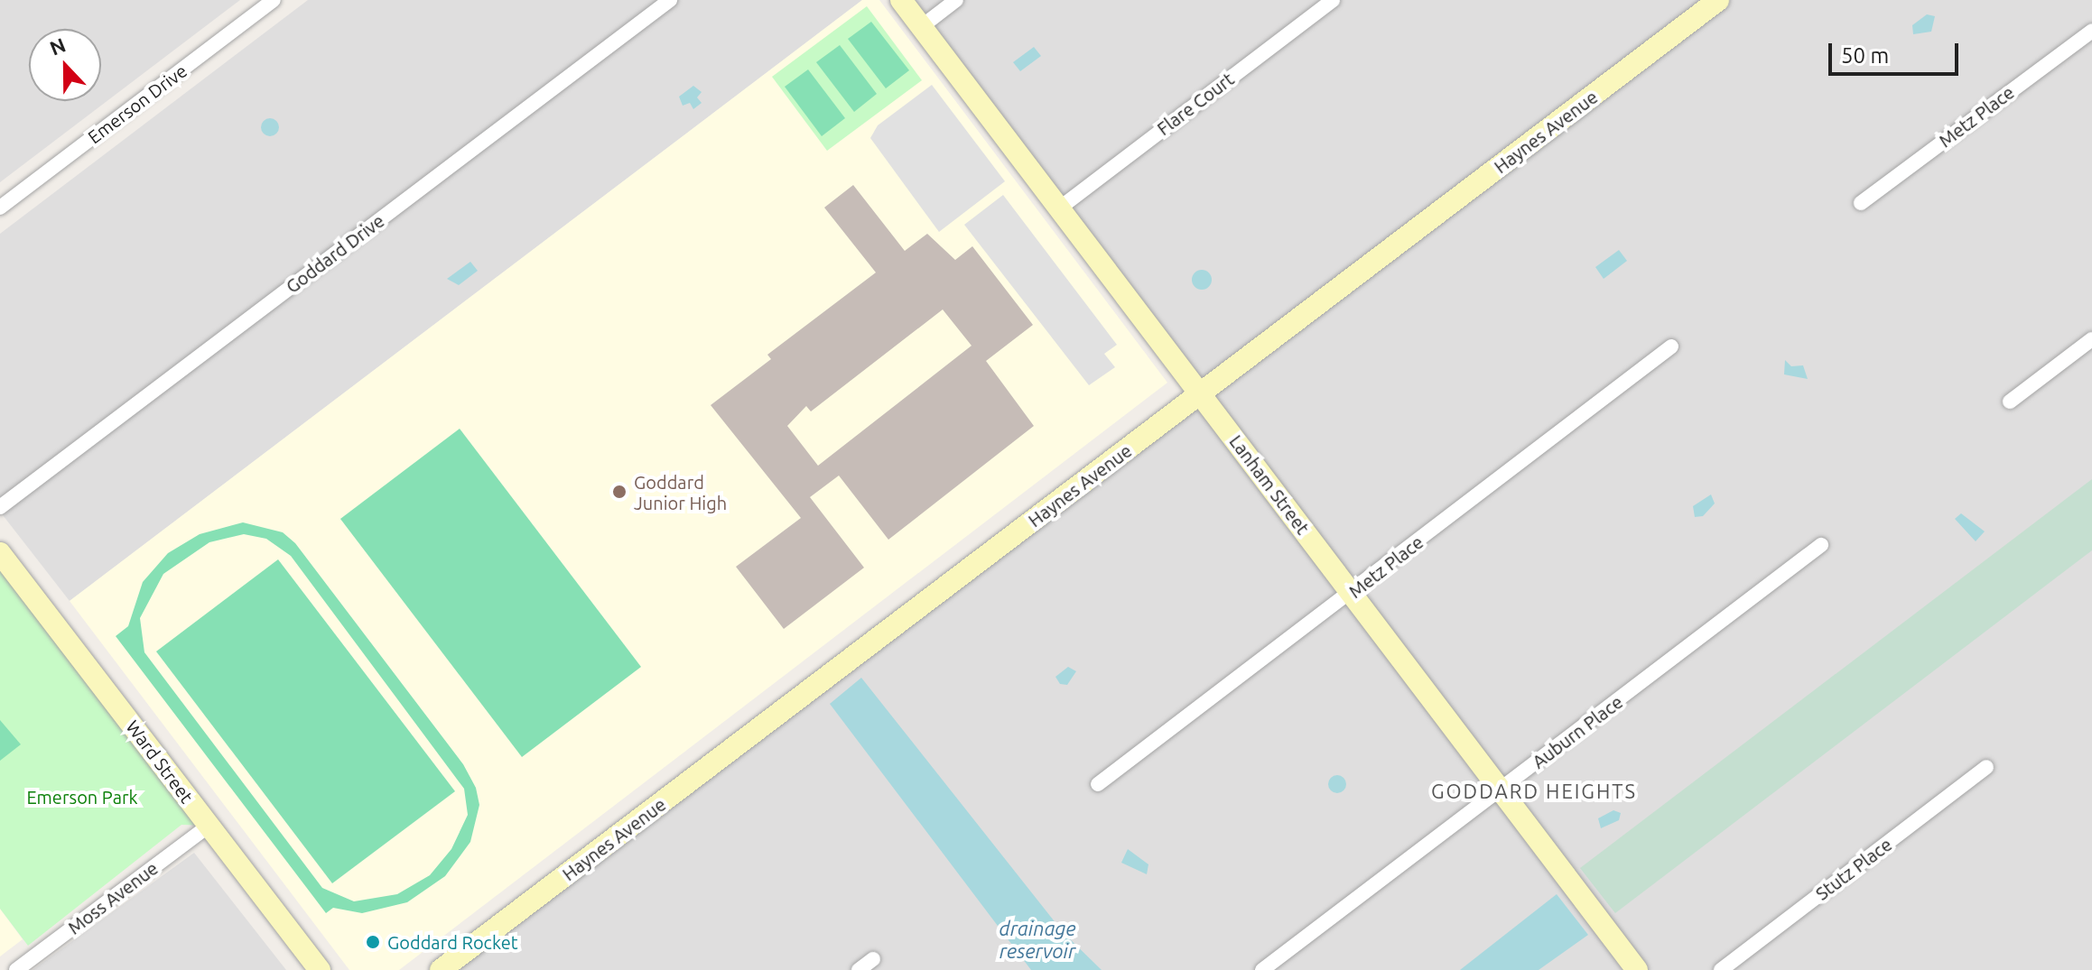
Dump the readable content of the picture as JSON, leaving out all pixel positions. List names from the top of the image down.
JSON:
{
  "streets": {
    "street": [
      "Emerson Drive",
      "Flare Court",
      "Metz Place",
      "Haynes Avenue",
      "Goddard Drive",
      "Lanham Street",
      "Auburn Place",
      "Ward Street",
      "Stutz Place",
      "Moss Avenue"
    ]
  },
  "crossings": [
    ["Flare Court", "Lanham Street"],
    ["Metz Place", "Lanham Street"],
    ["Haynes Avenue", "Lanham Street"],
    ["Lanham Street", "Auburn Place"],
    ["Ward Street", "Moss Avenue"]
  ],
  "districts": ["GODDARD HEIGHTS"],
  "water": ["drainage reservoir"],
  "parks": ["Emerson Park"],
  "places": ["Goddard Junior High", "Goddard Rocket"],
  "scale_bar": "50 m",
  "north": "top"
}
